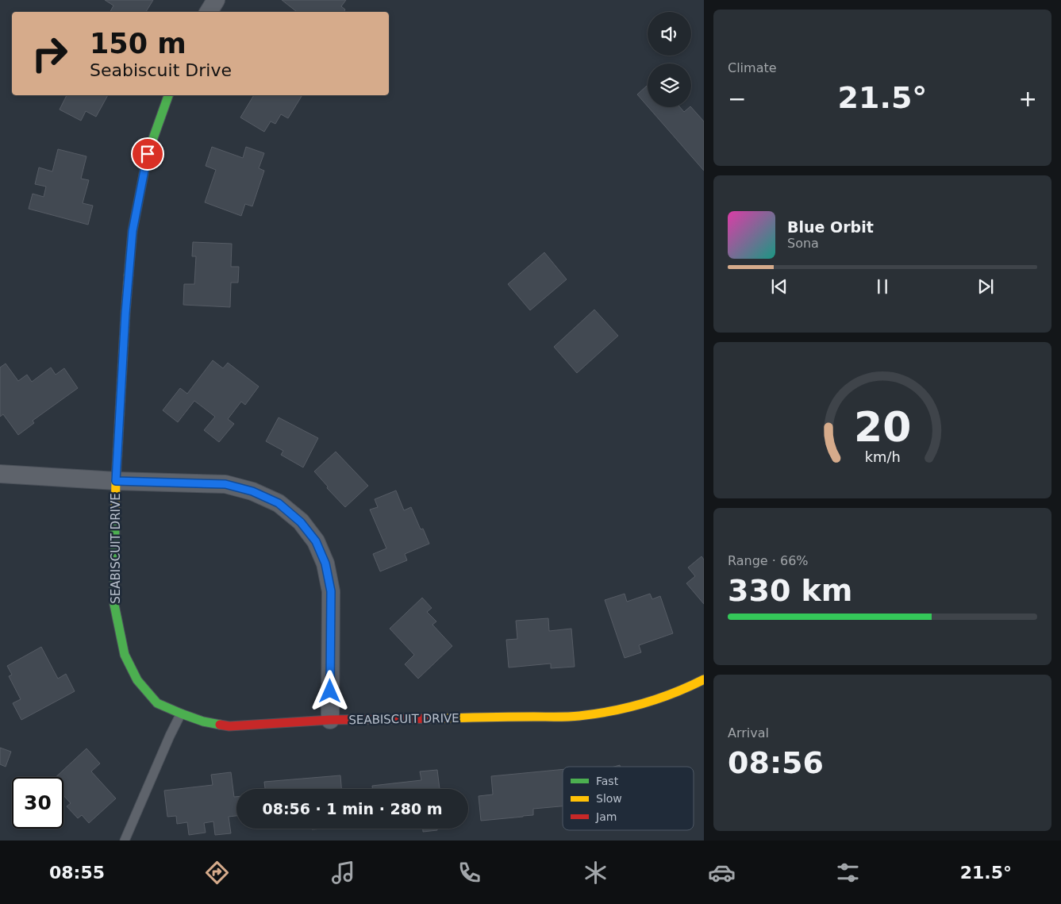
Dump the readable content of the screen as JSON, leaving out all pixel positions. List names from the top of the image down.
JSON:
{
  "streets": {
    "street": ["SEABISCUIT DRIVE"]
  },
  "legend": ["Fast", "Slow", "Jam"],
  "page": {
    "tile": [
      "Climate",
      ["Range · 66%", "330 km"],
      ["Arrival", "08:56"]
    ],
    "turn": ["150 m", "Seabiscuit Drive"],
    "heat": ["−", "21.5°", "+"],
    "song": ["Blue Orbit", "Sona"],
    "limit": "30",
    "trip": "08:56 · 1 min · 280 m",
    "tabs": ["08:55", "21.5°"],
    "gauge": ["20", "km/h"]
  }
}
